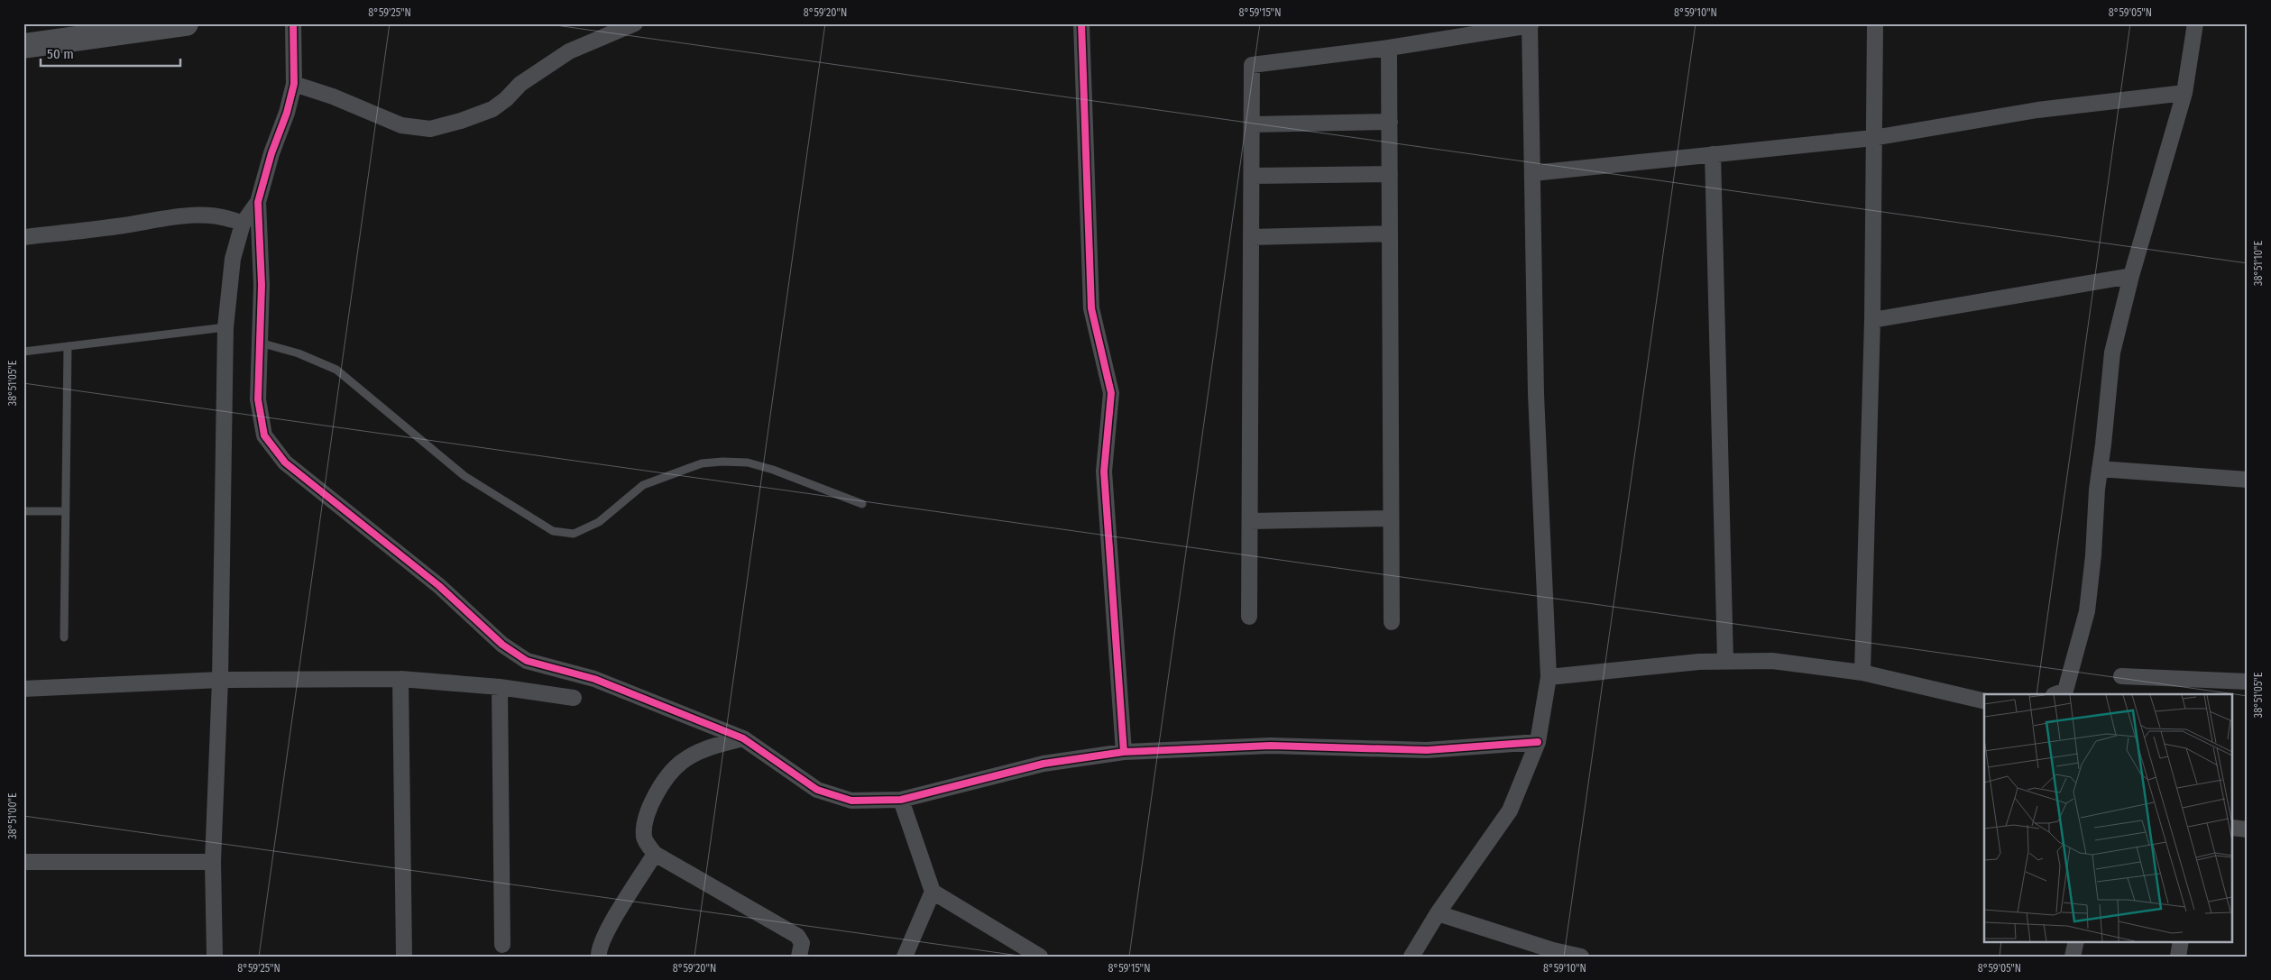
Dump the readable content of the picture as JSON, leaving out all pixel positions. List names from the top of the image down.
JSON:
{
  "scale_bar": "50 m",
  "coordinates": [
    "8°59'25\"N",
    "8°59'20\"N",
    "8°59'15\"N",
    "8°59'10\"N",
    "8°59'05\"N",
    "38°51'10\"E",
    "38°51'05\"E",
    "38°51'00\"E"
  ]
}
